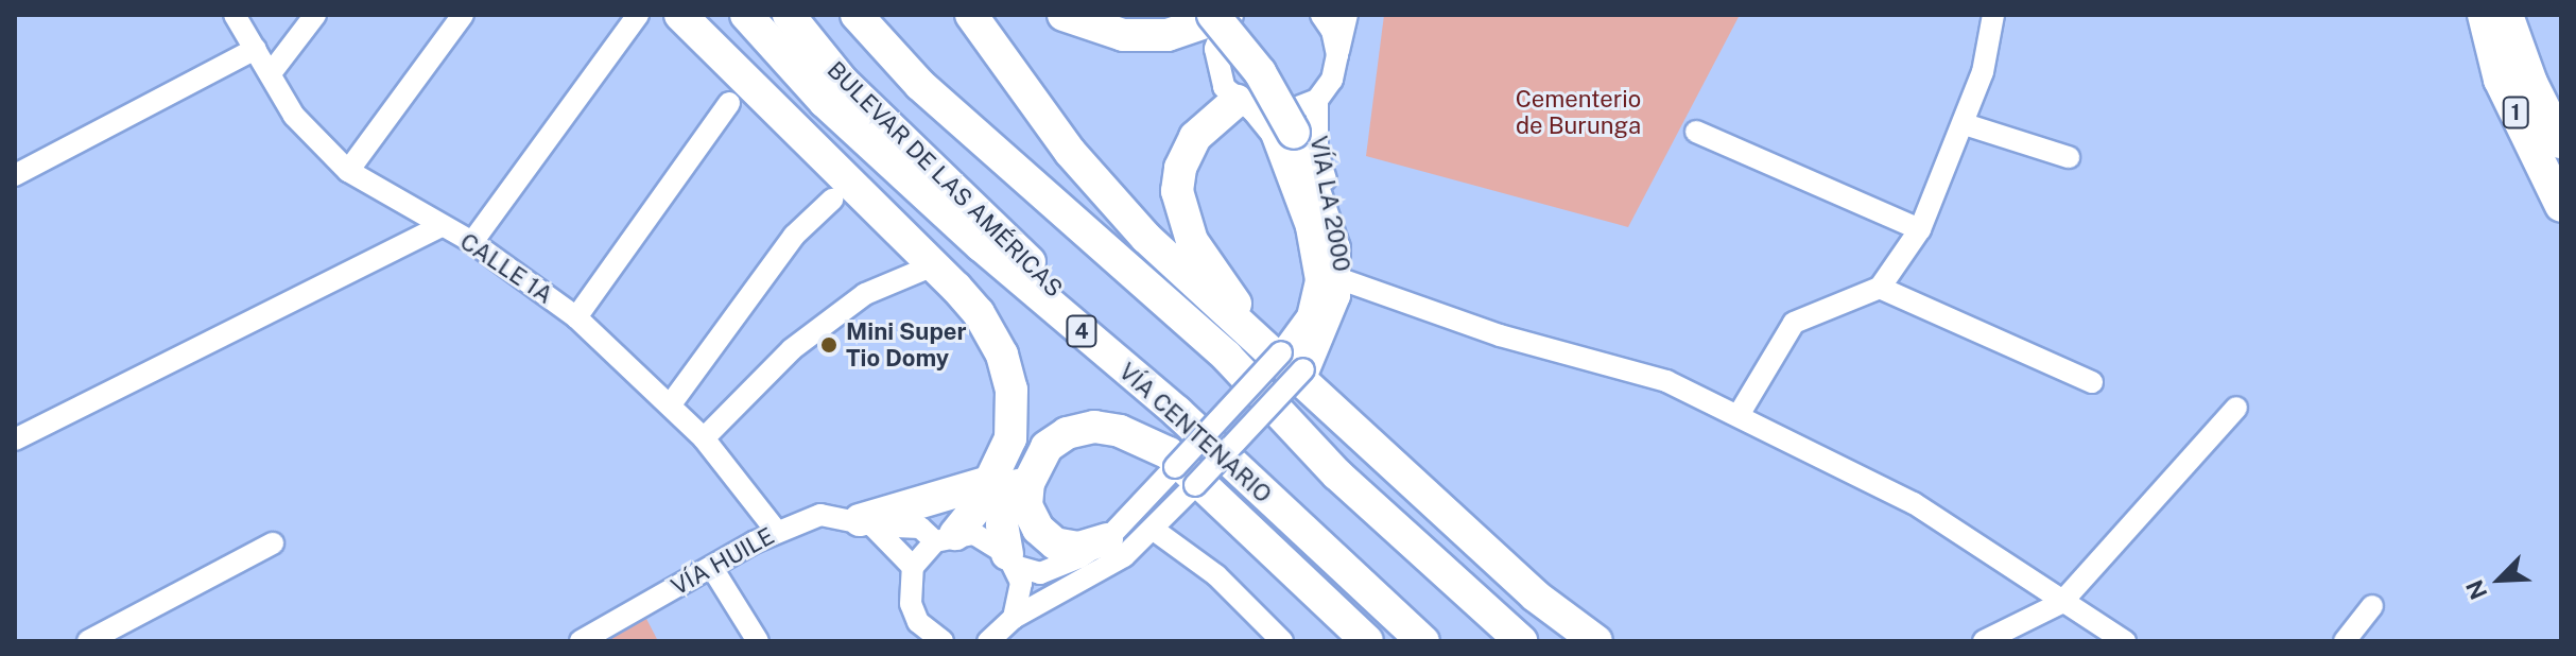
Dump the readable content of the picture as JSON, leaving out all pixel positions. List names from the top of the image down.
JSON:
{
  "streets": {
    "highway": [
      "1",
      "BULEVAR DE LAS AMÉRICAS",
      "4",
      "VÍA CENTENARIO"
    ],
    "street": ["VÍA LA 2000", "CALLE 1A", "VÍA HUILE"]
  },
  "crossings": [
    ["BULEVAR DE LAS AMÉRICAS", "VÍA CENTENARIO"],
    ["VÍA LA 2000", "VÍA HUILE"],
    ["CALLE 1A", "VÍA HUILE"]
  ],
  "parks": ["Cementerio de Burunga"],
  "places": ["Mini Super Tio Domy"],
  "north": "bottom left"
}
